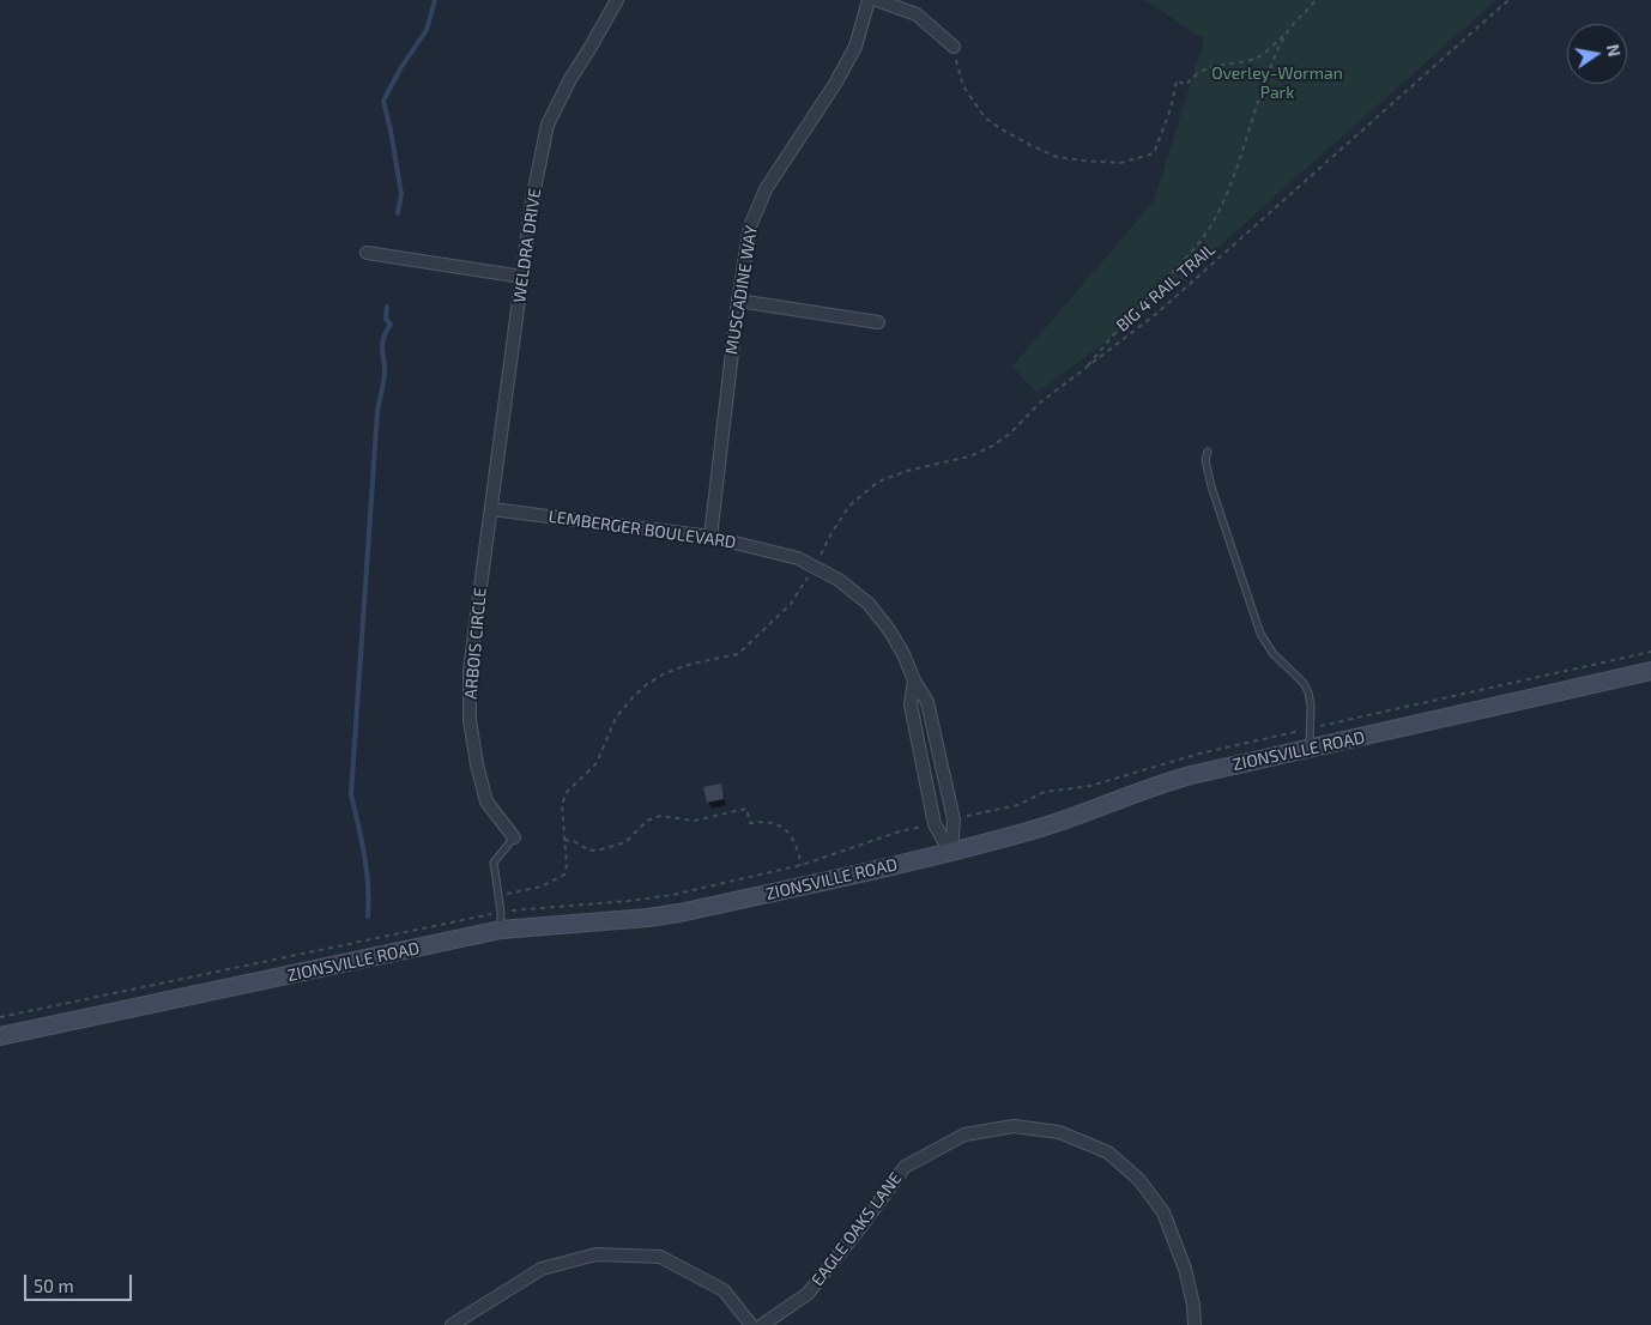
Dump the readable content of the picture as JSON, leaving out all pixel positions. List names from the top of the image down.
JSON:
{
  "streets": {
    "main road": ["ZIONSVILLE ROAD"],
    "street": [
      "WELDRA DRIVE",
      "MUSCADINE WAY",
      "LEMBERGER BOULEVARD",
      "ARBOIS CIRCLE",
      "EAGLE OAKS LANE"
    ],
    "path": ["BIG 4 RAIL TRAIL"]
  },
  "crossings": [
    ["WELDRA DRIVE", "LEMBERGER BOULEVARD"],
    ["WELDRA DRIVE", "ARBOIS CIRCLE"],
    ["MUSCADINE WAY", "LEMBERGER BOULEVARD"],
    ["LEMBERGER BOULEVARD", "ARBOIS CIRCLE"],
    ["LEMBERGER BOULEVARD", "ZIONSVILLE ROAD"]
  ],
  "parks": ["Overley-Worman Park"],
  "scale_bar": "50 m",
  "north": "right"
}
